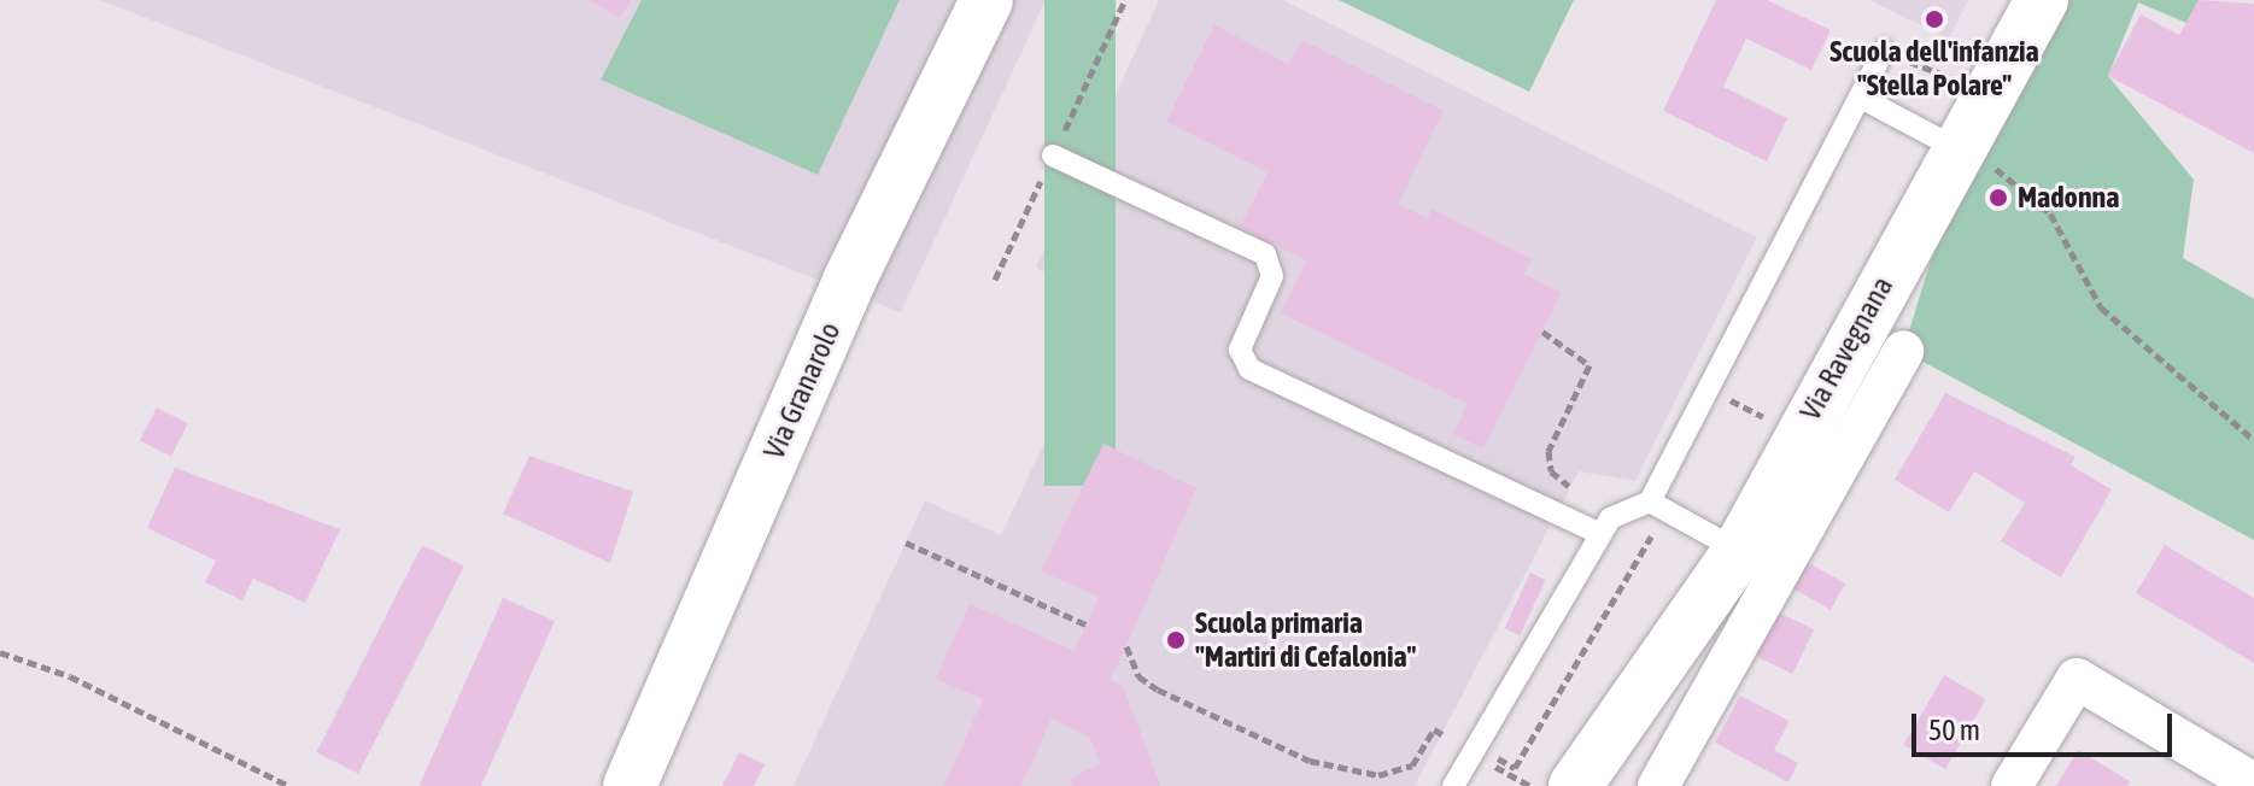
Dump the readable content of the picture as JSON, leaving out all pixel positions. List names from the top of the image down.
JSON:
{
  "streets": {
    "main road": ["Via Ravegnana", "Via Granarolo"]
  },
  "places": ["Scuola dell'infanzia \"Stella Polare\"", "Madonna", "Scuola primaria \"Martiri di Cefalonia\""],
  "scale_bar": "50 m"
}
